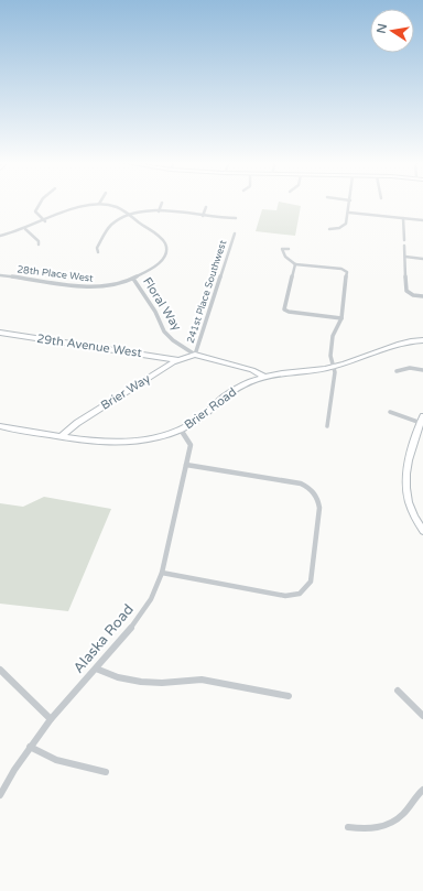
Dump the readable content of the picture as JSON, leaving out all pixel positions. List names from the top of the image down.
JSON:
{
  "streets": {
    "street": [
      "28th Place West",
      "241st Place Southwest",
      "Floral Way",
      "29th Avenue West",
      "Brier Way",
      "Brier Road",
      "Alaska Road"
    ]
  },
  "crossings": [
    ["28th Place West", "Floral Way"],
    ["241st Place Southwest", "Floral Way"],
    ["241st Place Southwest", "Brier Way"],
    ["Floral Way", "Brier Way"],
    ["29th Avenue West", "Brier Way"],
    ["Brier Way", "Brier Road"],
    ["Brier Road", "Alaska Road"]
  ],
  "north": "left"
}
